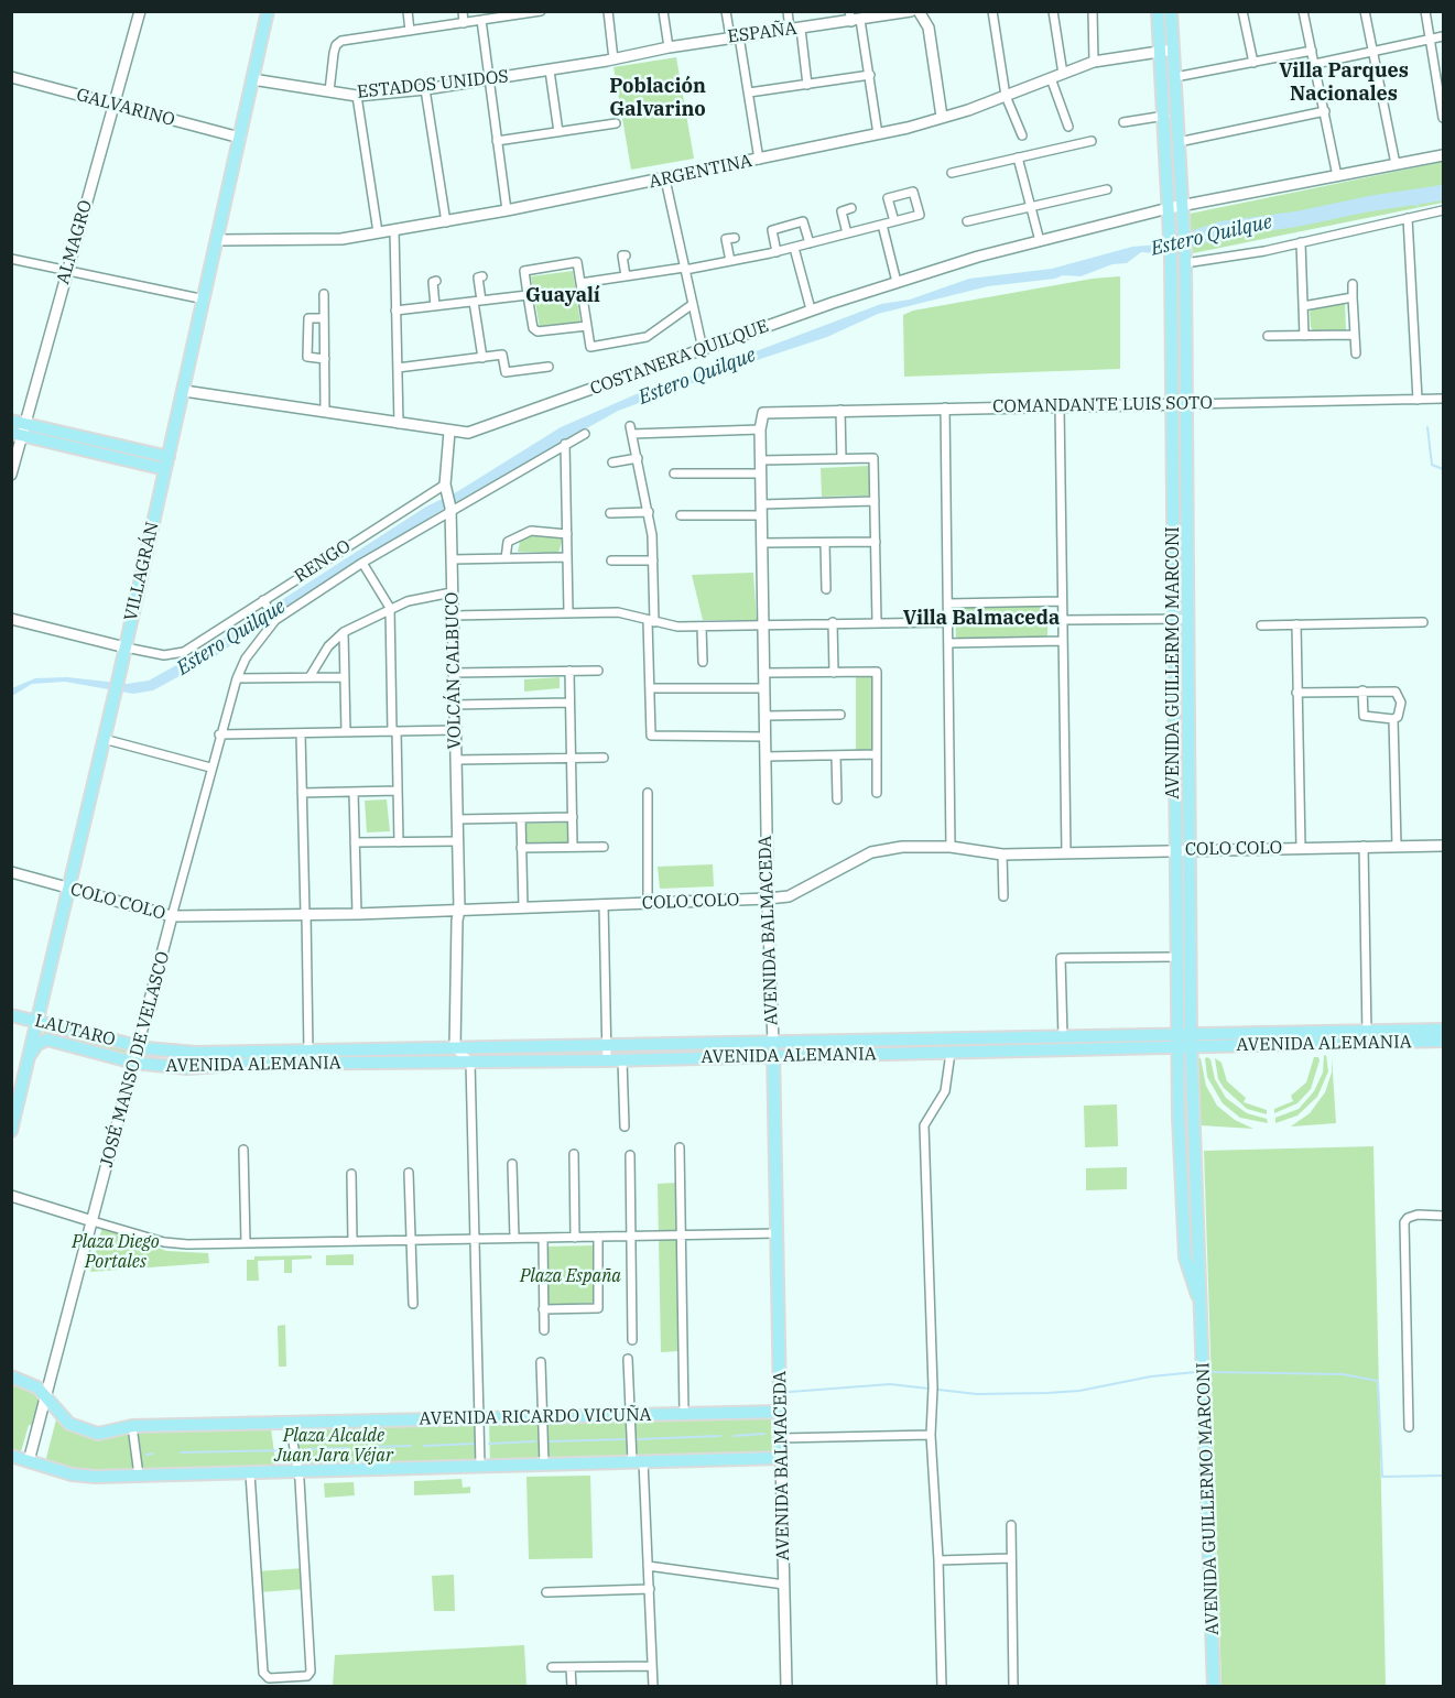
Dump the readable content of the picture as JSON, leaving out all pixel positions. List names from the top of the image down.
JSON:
{
  "streets": {
    "main road": [
      "VILLAGRÁN",
      "AVENIDA GUILLERMO MARCONI",
      "AVENIDA BALMACEDA",
      "LAUTARO",
      "AVENIDA ALEMANIA",
      "AVENIDA RICARDO VICUÑA"
    ],
    "street": [
      "ESPAÑA",
      "ESTADOS UNIDOS",
      "GALVARINO",
      "ARGENTINA",
      "ALMAGRO",
      "COSTANERA QUILQUE",
      "COMANDANTE LUIS SOTO",
      "RENGO",
      "VOLCÁN CALBUCO",
      "COLO COLO",
      "JOSÉ MANSO DE VELASCO"
    ]
  },
  "crossings": [
    ["ESPAÑA", "ESTADOS UNIDOS"],
    ["ESTADOS UNIDOS", "VILLAGRÁN"],
    ["GALVARINO", "ALMAGRO"],
    ["GALVARINO", "VILLAGRÁN"],
    ["ARGENTINA", "VILLAGRÁN"],
    ["ARGENTINA", "AVENIDA GUILLERMO MARCONI"],
    ["COSTANERA QUILQUE", "VILLAGRÁN"],
    ["COSTANERA QUILQUE", "AVENIDA GUILLERMO MARCONI"],
    ["COSTANERA QUILQUE", "VOLCÁN CALBUCO"],
    ["COMANDANTE LUIS SOTO", "AVENIDA GUILLERMO MARCONI"],
    ["COMANDANTE LUIS SOTO", "AVENIDA BALMACEDA"],
    ["RENGO", "VILLAGRÁN"],
    ["RENGO", "VOLCÁN CALBUCO"],
    ["VILLAGRÁN", "COLO COLO"],
    ["VILLAGRÁN", "LAUTARO"],
    ["AVENIDA GUILLERMO MARCONI", "COLO COLO"],
    ["AVENIDA GUILLERMO MARCONI", "AVENIDA ALEMANIA"],
    ["VOLCÁN CALBUCO", "COLO COLO"],
    ["VOLCÁN CALBUCO", "AVENIDA ALEMANIA"],
    ["VOLCÁN CALBUCO", "JOSÉ MANSO DE VELASCO"],
    ["COLO COLO", "AVENIDA BALMACEDA"],
    ["COLO COLO", "JOSÉ MANSO DE VELASCO"],
    ["AVENIDA BALMACEDA", "AVENIDA ALEMANIA"],
    ["AVENIDA BALMACEDA", "AVENIDA RICARDO VICUÑA"],
    ["LAUTARO", "AVENIDA ALEMANIA"],
    ["LAUTARO", "JOSÉ MANSO DE VELASCO"],
    ["AVENIDA ALEMANIA", "JOSÉ MANSO DE VELASCO"],
    ["JOSÉ MANSO DE VELASCO", "AVENIDA RICARDO VICUÑA"]
  ],
  "districts": [
    "Villa Parques Nacionales",
    "Población Galvarino",
    "Guayalí",
    "Villa Balmaceda"
  ],
  "water": ["Estero Quilque"],
  "parks": ["Plaza Diego Portales", "Plaza España", "Plaza Alcalde Juan Jara Véjar"]
}
